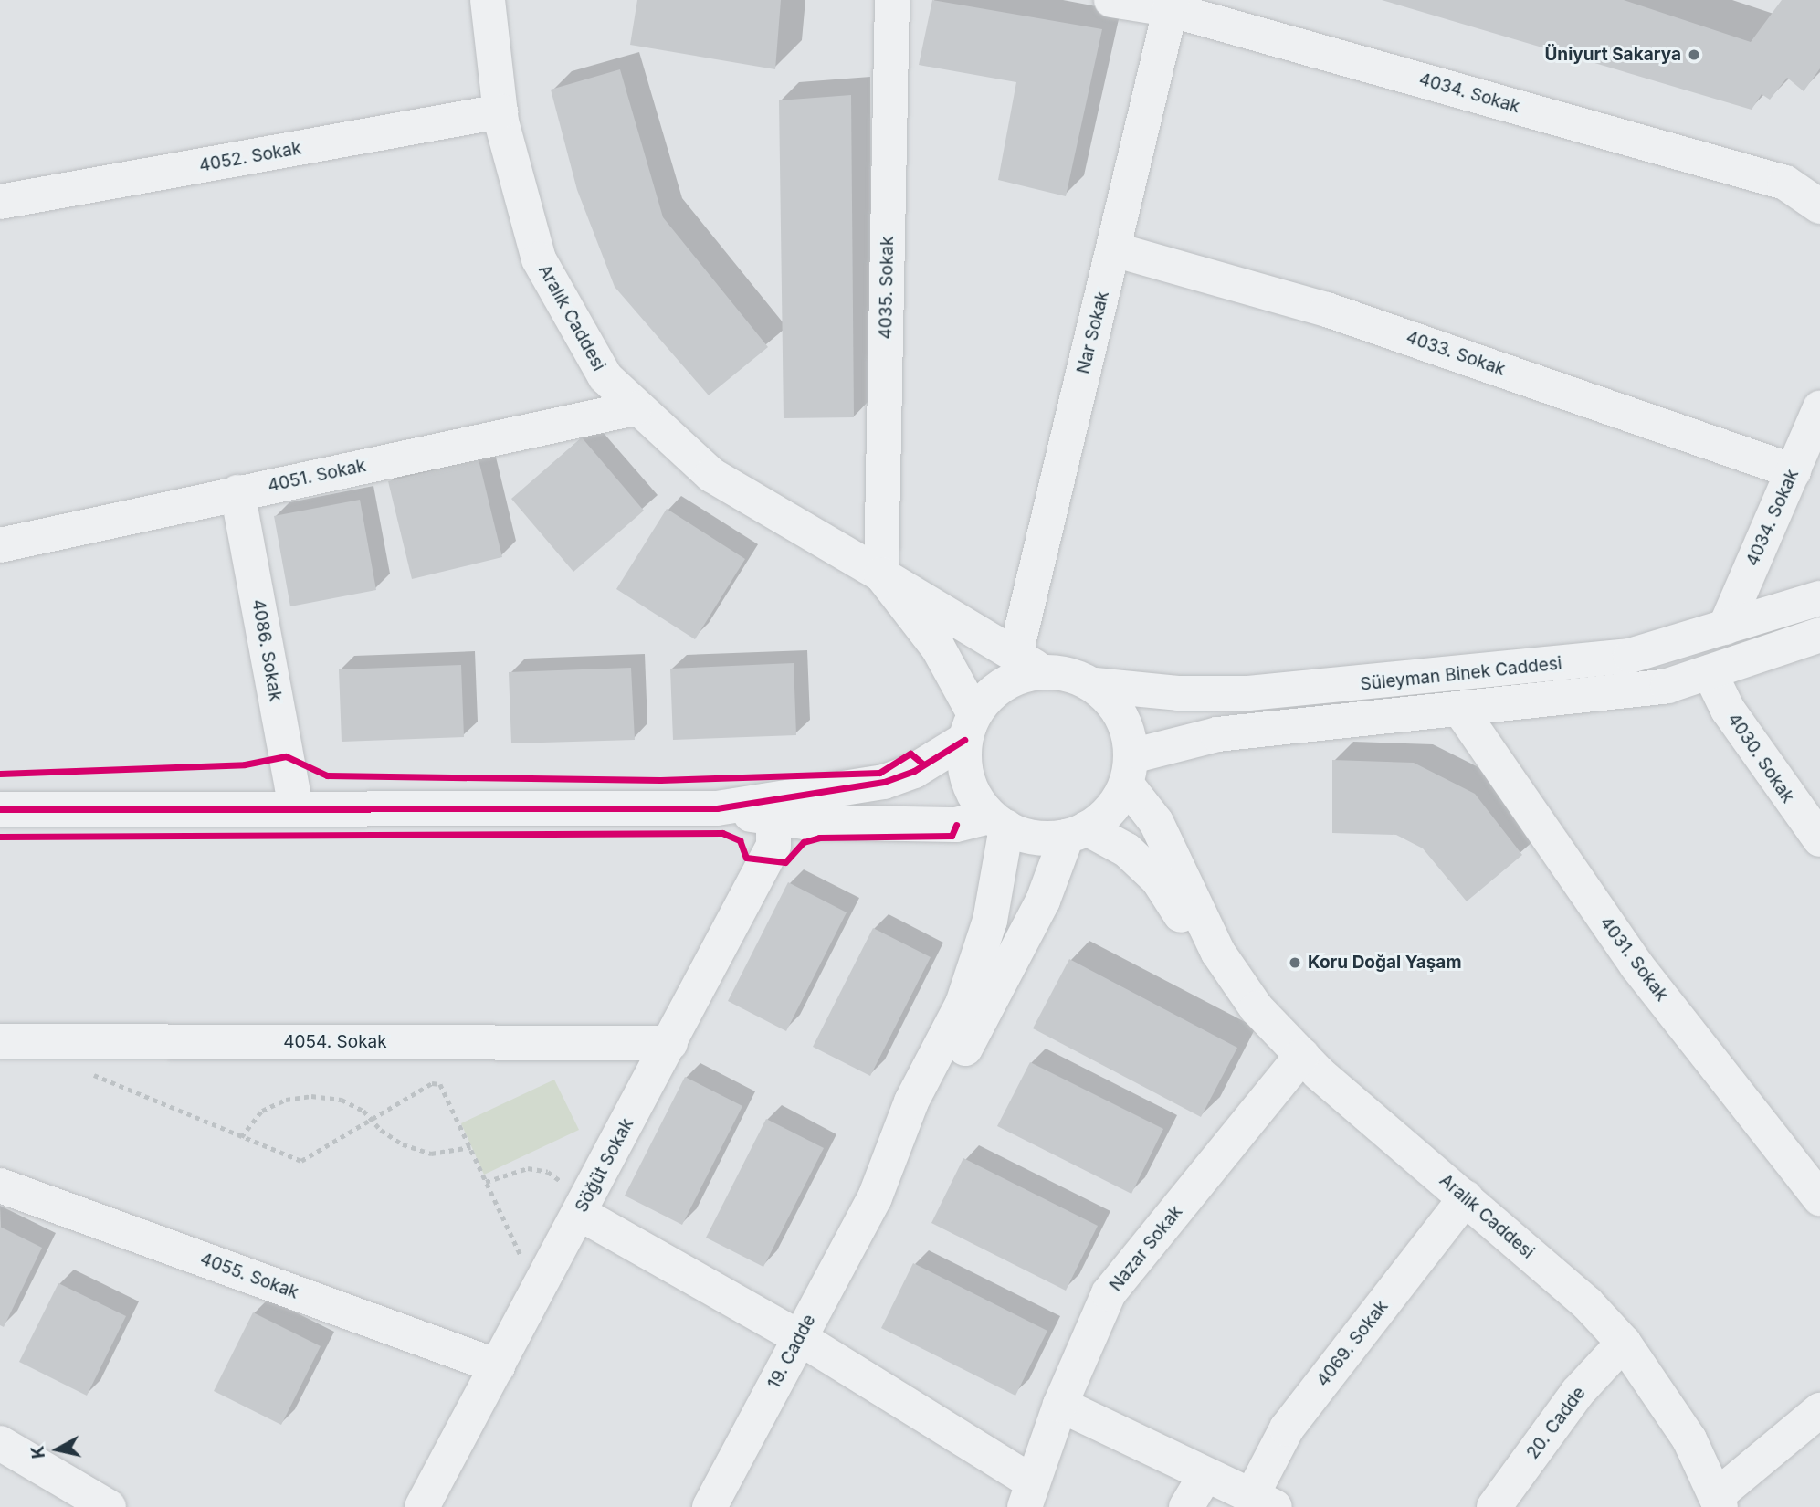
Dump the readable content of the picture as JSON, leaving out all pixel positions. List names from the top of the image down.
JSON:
{
  "streets": {
    "street": [
      "4034. Sokak",
      "4052. Sokak",
      "4035. Sokak",
      "Aralık Caddesi",
      "Nar Sokak",
      "4033. Sokak",
      "4051. Sokak",
      "4086. Sokak",
      "Süleyman Binek Caddesi",
      "4030. Sokak",
      "4031. Sokak",
      "4054. Sokak",
      "Söğüt Sokak",
      "Nazar Sokak",
      "4055. Sokak",
      "4069. Sokak",
      "19. Cadde",
      "20. Cadde"
    ]
  },
  "crossings": [
    ["4034. Sokak", "Nar Sokak"],
    ["4034. Sokak", "4033. Sokak"],
    ["4034. Sokak", "Süleyman Binek Caddesi"],
    ["4052. Sokak", "Aralık Caddesi"],
    ["4035. Sokak", "Aralık Caddesi"],
    ["Aralık Caddesi", "Nar Sokak"],
    ["Aralık Caddesi", "4051. Sokak"],
    ["Aralık Caddesi", "Süleyman Binek Caddesi"],
    ["Aralık Caddesi", "Nazar Sokak"],
    ["Aralık Caddesi", "4069. Sokak"],
    ["Aralık Caddesi", "20. Cadde"],
    ["Nar Sokak", "4033. Sokak"],
    ["Nar Sokak", "Süleyman Binek Caddesi"],
    ["4051. Sokak", "4086. Sokak"],
    ["Süleyman Binek Caddesi", "4030. Sokak"],
    ["Süleyman Binek Caddesi", "4031. Sokak"],
    ["4054. Sokak", "Söğüt Sokak"],
    ["Söğüt Sokak", "4055. Sokak"]
  ],
  "places": ["Üniyurt Sakarya", "Koru Doğal Yaşam"],
  "north": "left"
}
